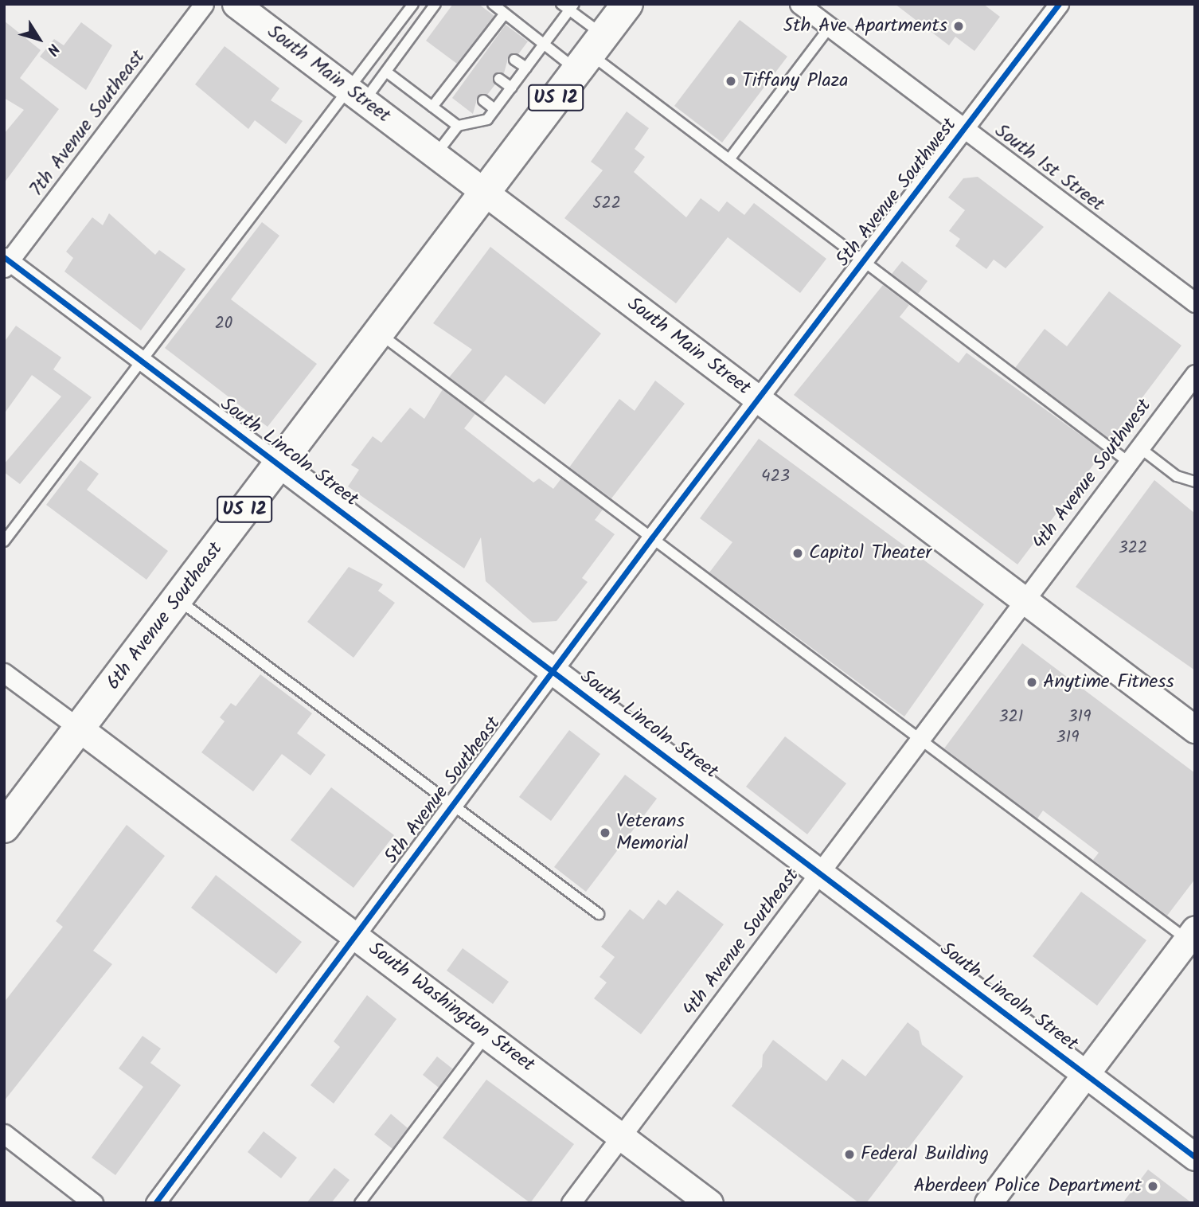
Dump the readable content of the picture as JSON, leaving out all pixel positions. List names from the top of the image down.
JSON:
{
  "streets": {
    "highway": ["US 12", "6th Avenue Southeast"],
    "street": [
      "South Main Street",
      "7th Avenue Southeast",
      "South 1st Street",
      "5th Avenue Southwest",
      "South Lincoln Street",
      "4th Avenue Southwest",
      "5th Avenue Southeast",
      "4th Avenue Southeast",
      "South Washington Street"
    ]
  },
  "crossings": [
    ["South Main Street", "US 12"],
    ["South Main Street", "5th Avenue Southwest"],
    ["South Main Street", "4th Avenue Southwest"],
    ["South Main Street", "6th Avenue Southeast"],
    ["South Main Street", "5th Avenue Southeast"],
    ["South Main Street", "4th Avenue Southeast"],
    ["US 12", "6th Avenue Southeast"],
    ["7th Avenue Southeast", "South Lincoln Street"],
    ["South 1st Street", "5th Avenue Southwest"],
    ["5th Avenue Southwest", "5th Avenue Southeast"],
    ["South Lincoln Street", "6th Avenue Southeast"],
    ["South Lincoln Street", "5th Avenue Southeast"],
    ["South Lincoln Street", "4th Avenue Southeast"],
    ["4th Avenue Southwest", "4th Avenue Southeast"],
    ["6th Avenue Southeast", "South Washington Street"],
    ["5th Avenue Southeast", "South Washington Street"],
    ["4th Avenue Southeast", "South Washington Street"]
  ],
  "places": [
    "5th Ave Apartments",
    "Tiffany Plaza",
    "Capitol Theater",
    "Anytime Fitness",
    "Veterans Memorial",
    "Federal Building",
    "Aberdeen Police Department"
  ],
  "house_numbers": [
    "522",
    "20",
    "423",
    "322",
    "321",
    "319",
    "319"
  ],
  "north": "bottom right"
}
